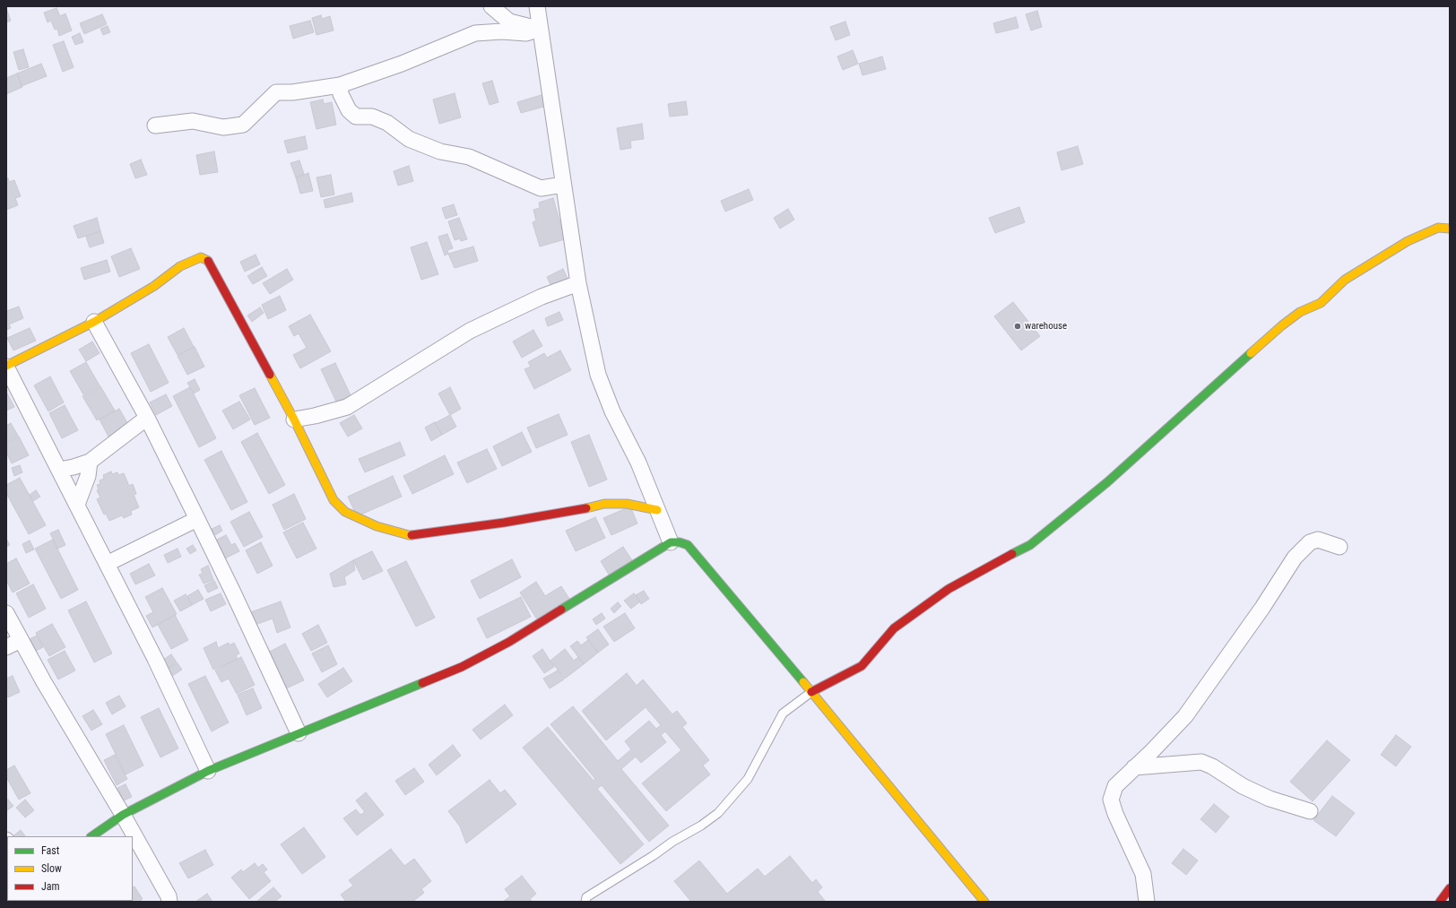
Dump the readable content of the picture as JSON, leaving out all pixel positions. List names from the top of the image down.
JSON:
{
  "places": ["warehouse"],
  "legend": ["Fast", "Slow", "Jam"]
}
